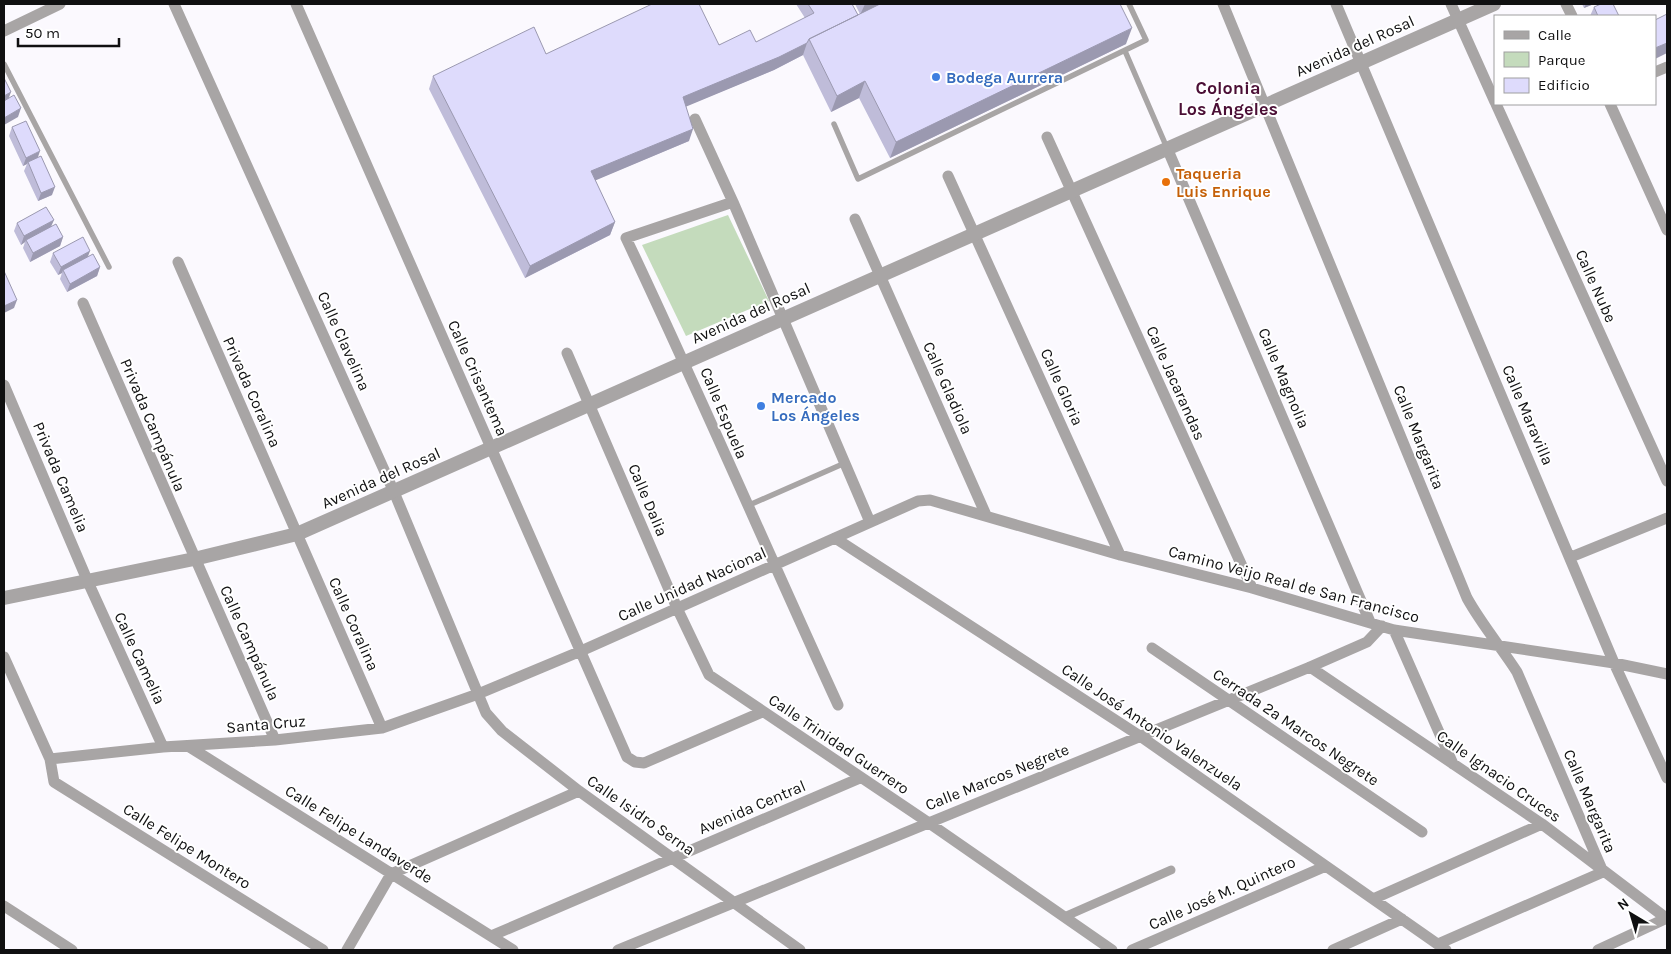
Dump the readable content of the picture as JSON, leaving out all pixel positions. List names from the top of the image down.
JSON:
{
  "streets": {
    "street": [
      "Avenida del Rosal",
      "Calle Nube",
      "Calle Clavelina",
      "Calle Crisantema",
      "Calle Magnolia",
      "Calle Jacarandas",
      "Calle Gloria",
      "Calle Gladiola",
      "Privada Coralina",
      "Calle Espuela",
      "Calle Maravilla",
      "Privada Campánula",
      "Calle Margarita",
      "Privada Camelia",
      "Calle Dalia",
      "Calle Unidad Nacional",
      "Camino Veijo Real de San Francisco",
      "Calle Coralina",
      "Calle Campánula",
      "Calle Camelia",
      "Santa Cruz",
      "Calle José Antonio Valenzuela",
      "Cerrada 2ª Marcos Negrete",
      "Calle Trinidad Guerrero",
      "Calle Ignacio Cruces",
      "Calle Marcos Negrete",
      "Avenida Central",
      "Calle Isidro Serna",
      "Calle Felipe Landaverde",
      "Calle Felipe Montero",
      "Calle José M. Quintero"
    ]
  },
  "crossings": [
    ["Avenida del Rosal", "Calle Nube"],
    ["Avenida del Rosal", "Calle Clavelina"],
    ["Avenida del Rosal", "Calle Crisantema"],
    ["Avenida del Rosal", "Calle Magnolia"],
    ["Avenida del Rosal", "Calle Jacarandas"],
    ["Avenida del Rosal", "Calle Gloria"],
    ["Avenida del Rosal", "Calle Gladiola"],
    ["Avenida del Rosal", "Privada Coralina"],
    ["Avenida del Rosal", "Calle Espuela"],
    ["Avenida del Rosal", "Calle Maravilla"],
    ["Avenida del Rosal", "Privada Campánula"],
    ["Avenida del Rosal", "Calle Margarita"],
    ["Avenida del Rosal", "Privada Camelia"],
    ["Avenida del Rosal", "Calle Dalia"],
    ["Avenida del Rosal", "Calle Coralina"],
    ["Avenida del Rosal", "Calle Campánula"],
    ["Avenida del Rosal", "Calle Camelia"],
    ["Calle Clavelina", "Calle Unidad Nacional"],
    ["Calle Clavelina", "Santa Cruz"],
    ["Calle Clavelina", "Calle Isidro Serna"],
    ["Calle Crisantema", "Calle Unidad Nacional"],
    ["Calle Crisantema", "Calle Trinidad Guerrero"],
    ["Calle Magnolia", "Camino Veijo Real de San Francisco"],
    ["Calle Jacarandas", "Camino Veijo Real de San Francisco"],
    ["Calle Gloria", "Camino Veijo Real de San Francisco"],
    ["Calle Gladiola", "Camino Veijo Real de San Francisco"],
    ["Privada Coralina", "Calle Coralina"],
    ["Calle Espuela", "Calle Unidad Nacional"],
    ["Calle Maravilla", "Camino Veijo Real de San Francisco"],
    ["Privada Campánula", "Calle Campánula"],
    ["Calle Margarita", "Camino Veijo Real de San Francisco"],
    ["Calle Margarita", "Calle Ignacio Cruces"],
    ["Privada Camelia", "Calle Camelia"],
    ["Calle Dalia", "Calle Unidad Nacional"],
    ["Calle Dalia", "Calle Trinidad Guerrero"],
    ["Calle Unidad Nacional", "Camino Veijo Real de San Francisco"],
    ["Calle Unidad Nacional", "Santa Cruz"],
    ["Calle Unidad Nacional", "Calle José Antonio Valenzuela"],
    ["Calle Unidad Nacional", "Calle Trinidad Guerrero"],
    ["Calle Unidad Nacional", "Calle Isidro Serna"],
    ["Camino Veijo Real de San Francisco", "Calle Marcos Negrete"],
    ["Calle Coralina", "Santa Cruz"],
    ["Calle Campánula", "Santa Cruz"],
    ["Calle Camelia", "Santa Cruz"],
    ["Santa Cruz", "Calle Isidro Serna"],
    ["Santa Cruz", "Calle Felipe Landaverde"],
    ["Santa Cruz", "Calle Felipe Montero"],
    ["Calle José Antonio Valenzuela", "Calle Marcos Negrete"],
    ["Calle José Antonio Valenzuela", "Calle José M. Quintero"],
    ["Cerrada 2ª Marcos Negrete", "Calle Marcos Negrete"],
    ["Calle Trinidad Guerrero", "Calle Marcos Negrete"],
    ["Calle Trinidad Guerrero", "Avenida Central"],
    ["Calle Ignacio Cruces", "Calle Marcos Negrete"],
    ["Calle Marcos Negrete", "Calle Isidro Serna"],
    ["Avenida Central", "Calle Isidro Serna"],
    ["Avenida Central", "Calle Felipe Landaverde"]
  ],
  "districts": ["Colonia Los Ángeles"],
  "places": ["Bodega Aurrera", "Taqueria Luis Enrique", "Mercado Los Ángeles"],
  "legend": ["Calle", "Parque", "Edificio"],
  "scale_bar": "50 m",
  "north": "top left"
}
